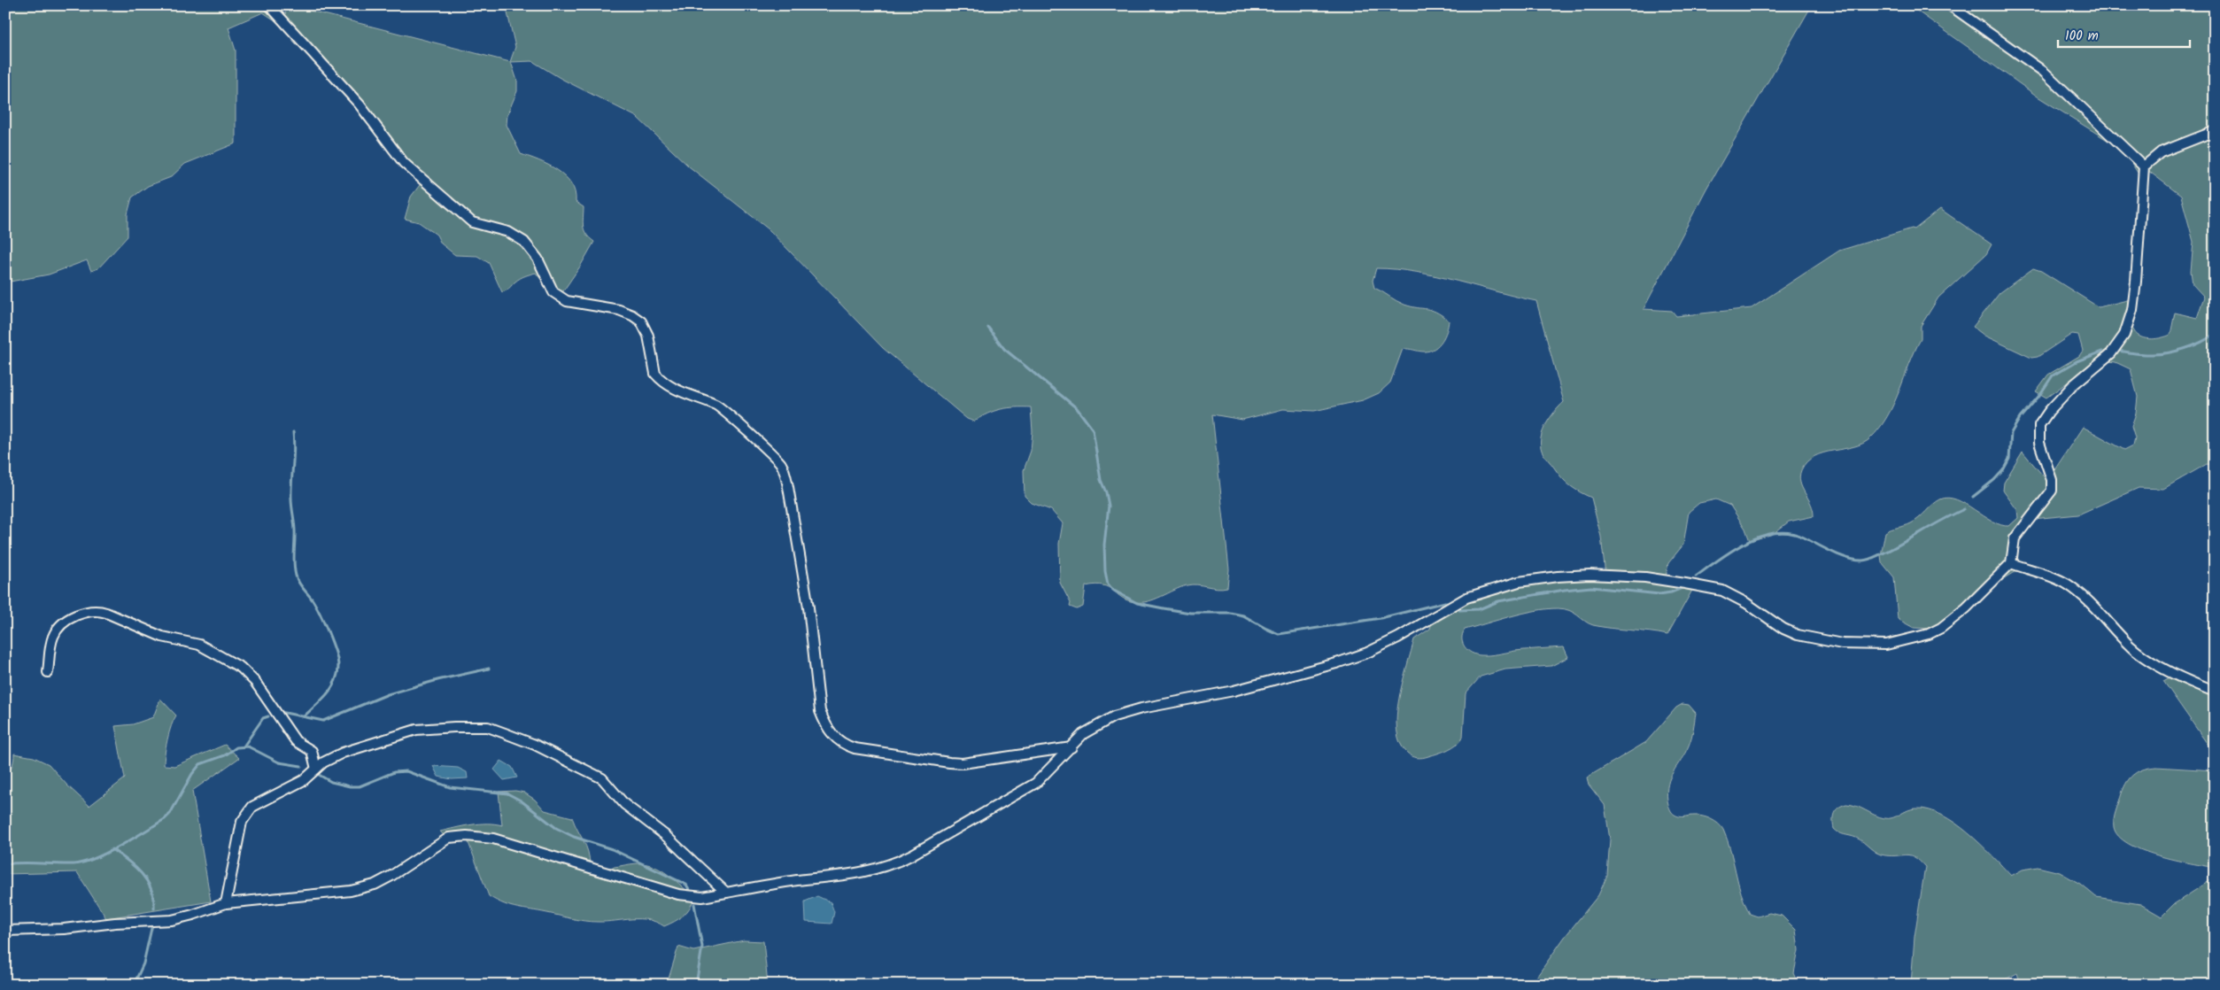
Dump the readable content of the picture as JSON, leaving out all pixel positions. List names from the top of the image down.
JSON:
{
  "scale_bar": "100 m"
}
